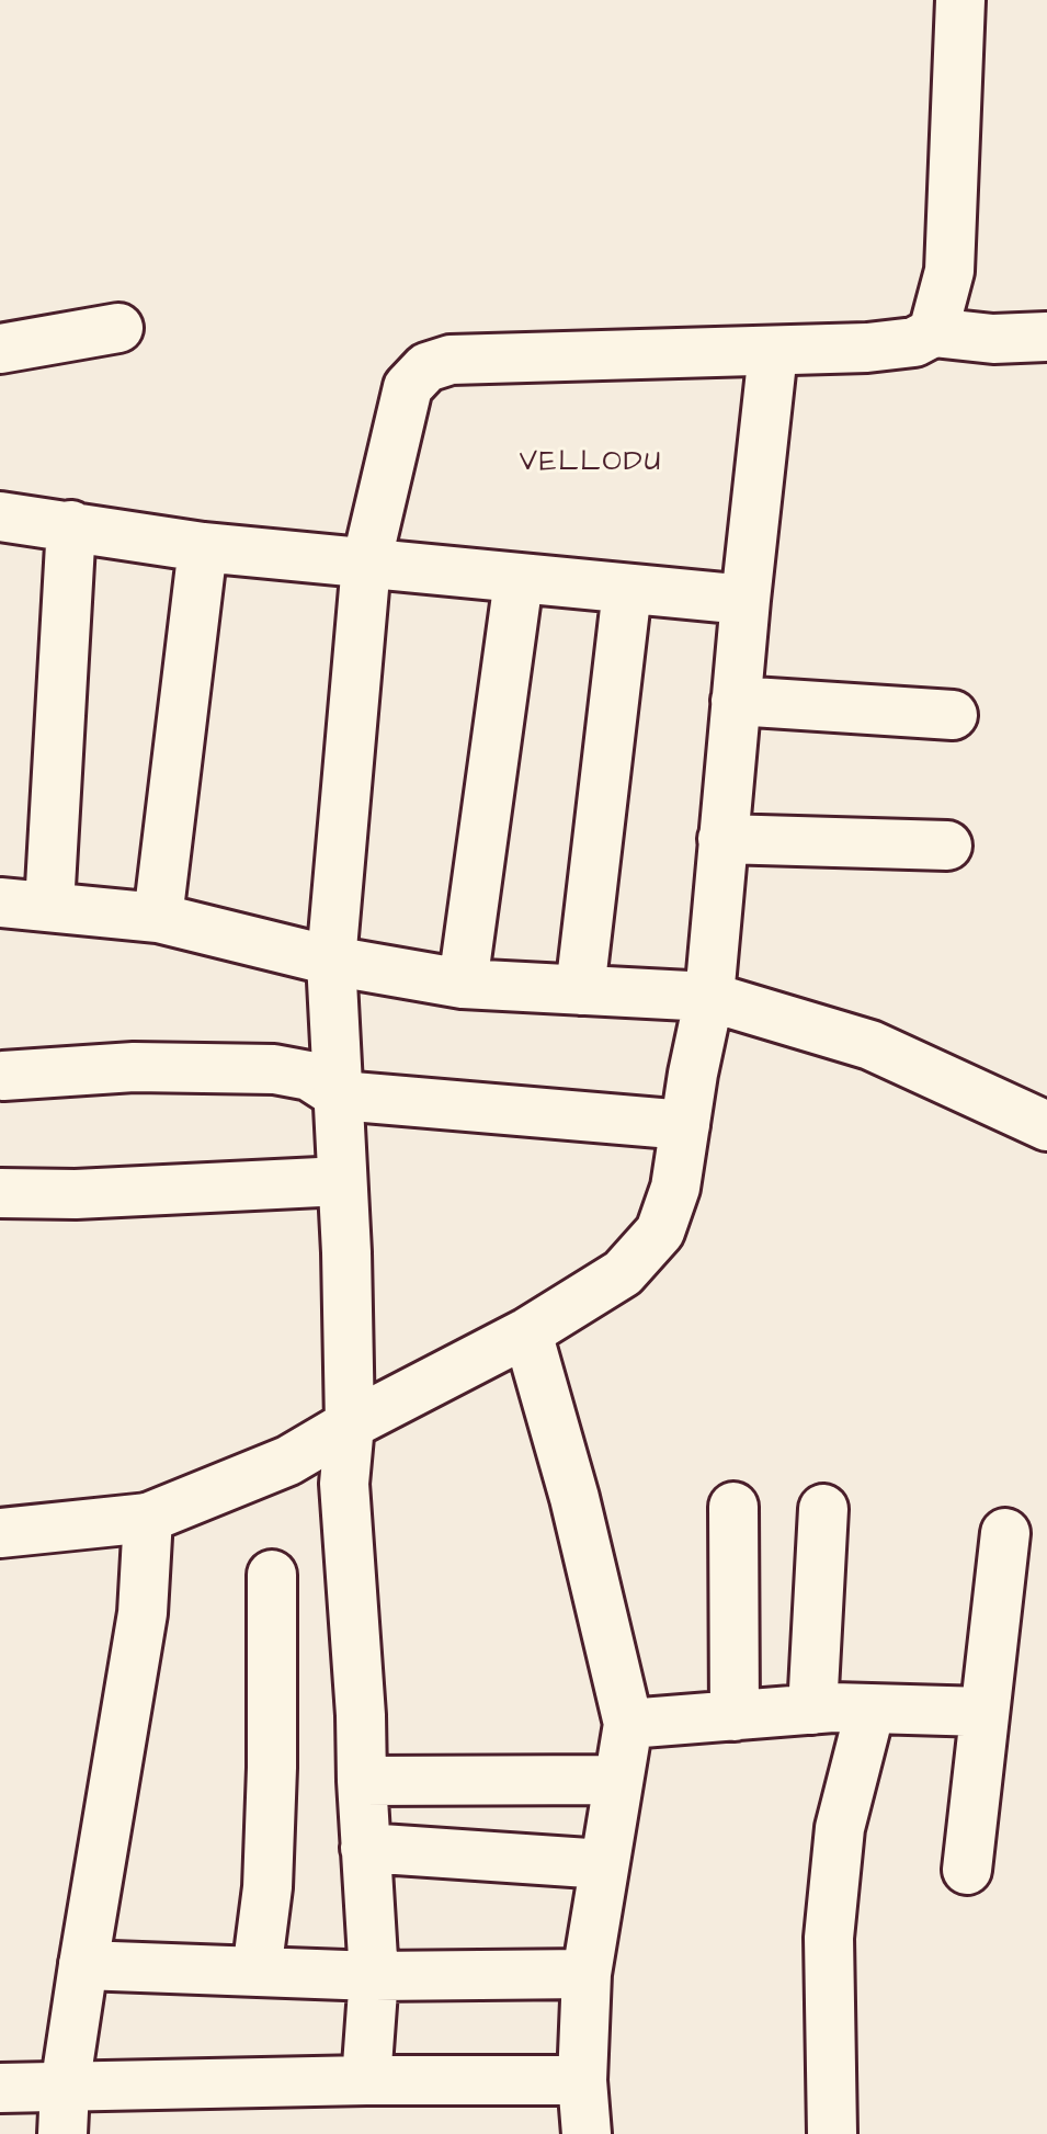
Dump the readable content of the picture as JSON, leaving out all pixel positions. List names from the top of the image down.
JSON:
{
  "districts": ["VELLODU"]
}
